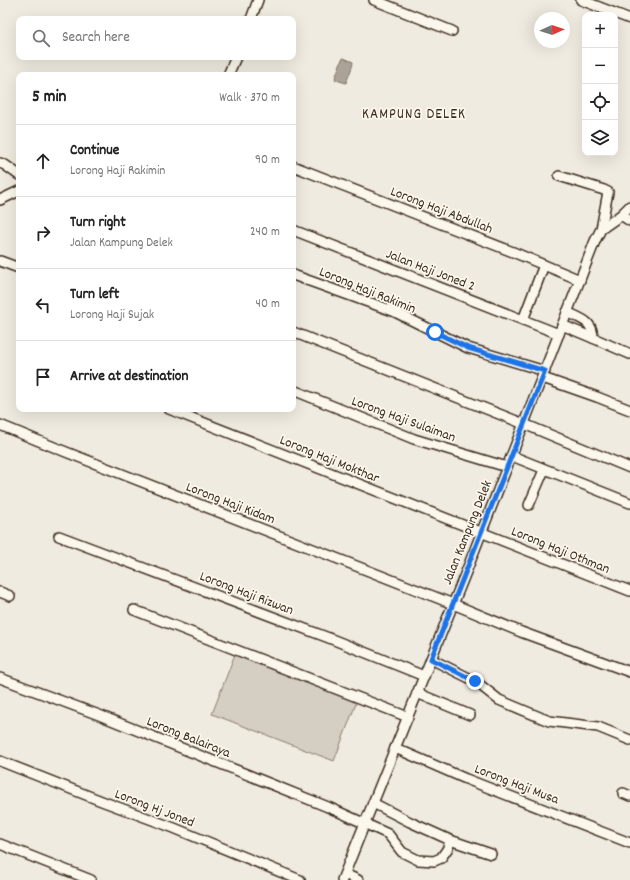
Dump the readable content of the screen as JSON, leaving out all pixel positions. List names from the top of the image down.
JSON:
{
  "streets": {
    "street": [
      "Lorong Haji Abdullah",
      "Jalan Haji Joned 2",
      "Lorong Haji Rakimin",
      "Lorong Haji Sulaiman",
      "Lorong Haji Mokthar",
      "Lorong Haji Kidam",
      "Jalan Kampung Delek",
      "Lorong Haji Othman",
      "Lorong Haji Rizwan",
      "Lorong Balairaya",
      "Lorong Haji Musa",
      "Lorong Hj Joned"
    ]
  },
  "crossings": [
    ["Lorong Haji Abdullah", "Jalan Kampung Delek"],
    ["Jalan Haji Joned 2", "Jalan Kampung Delek"],
    ["Lorong Haji Rakimin", "Jalan Kampung Delek"],
    ["Lorong Haji Sulaiman", "Jalan Kampung Delek"],
    ["Lorong Haji Mokthar", "Jalan Kampung Delek"],
    ["Lorong Haji Mokthar", "Lorong Haji Othman"],
    ["Lorong Haji Kidam", "Jalan Kampung Delek"],
    ["Jalan Kampung Delek", "Lorong Haji Othman"],
    ["Jalan Kampung Delek", "Lorong Haji Rizwan"],
    ["Jalan Kampung Delek", "Lorong Balairaya"],
    ["Jalan Kampung Delek", "Lorong Haji Musa"]
  ],
  "districts": ["KAMPUNG DELEK"],
  "north": "right",
  "page": {
    "map_buttons": ["+", "−"],
    "search": "Search here",
    "heading": ["5 min", "Walk · 370 m"],
    "list": [
      ["Continue", "Lorong Haji Rakimin", "90 m"],
      ["Turn right", "Jalan Kampung Delek", "240 m"],
      ["Turn left", "Lorong Haji Sujak", "40 m"],
      "Arrive at destination"
    ]
  }
}
